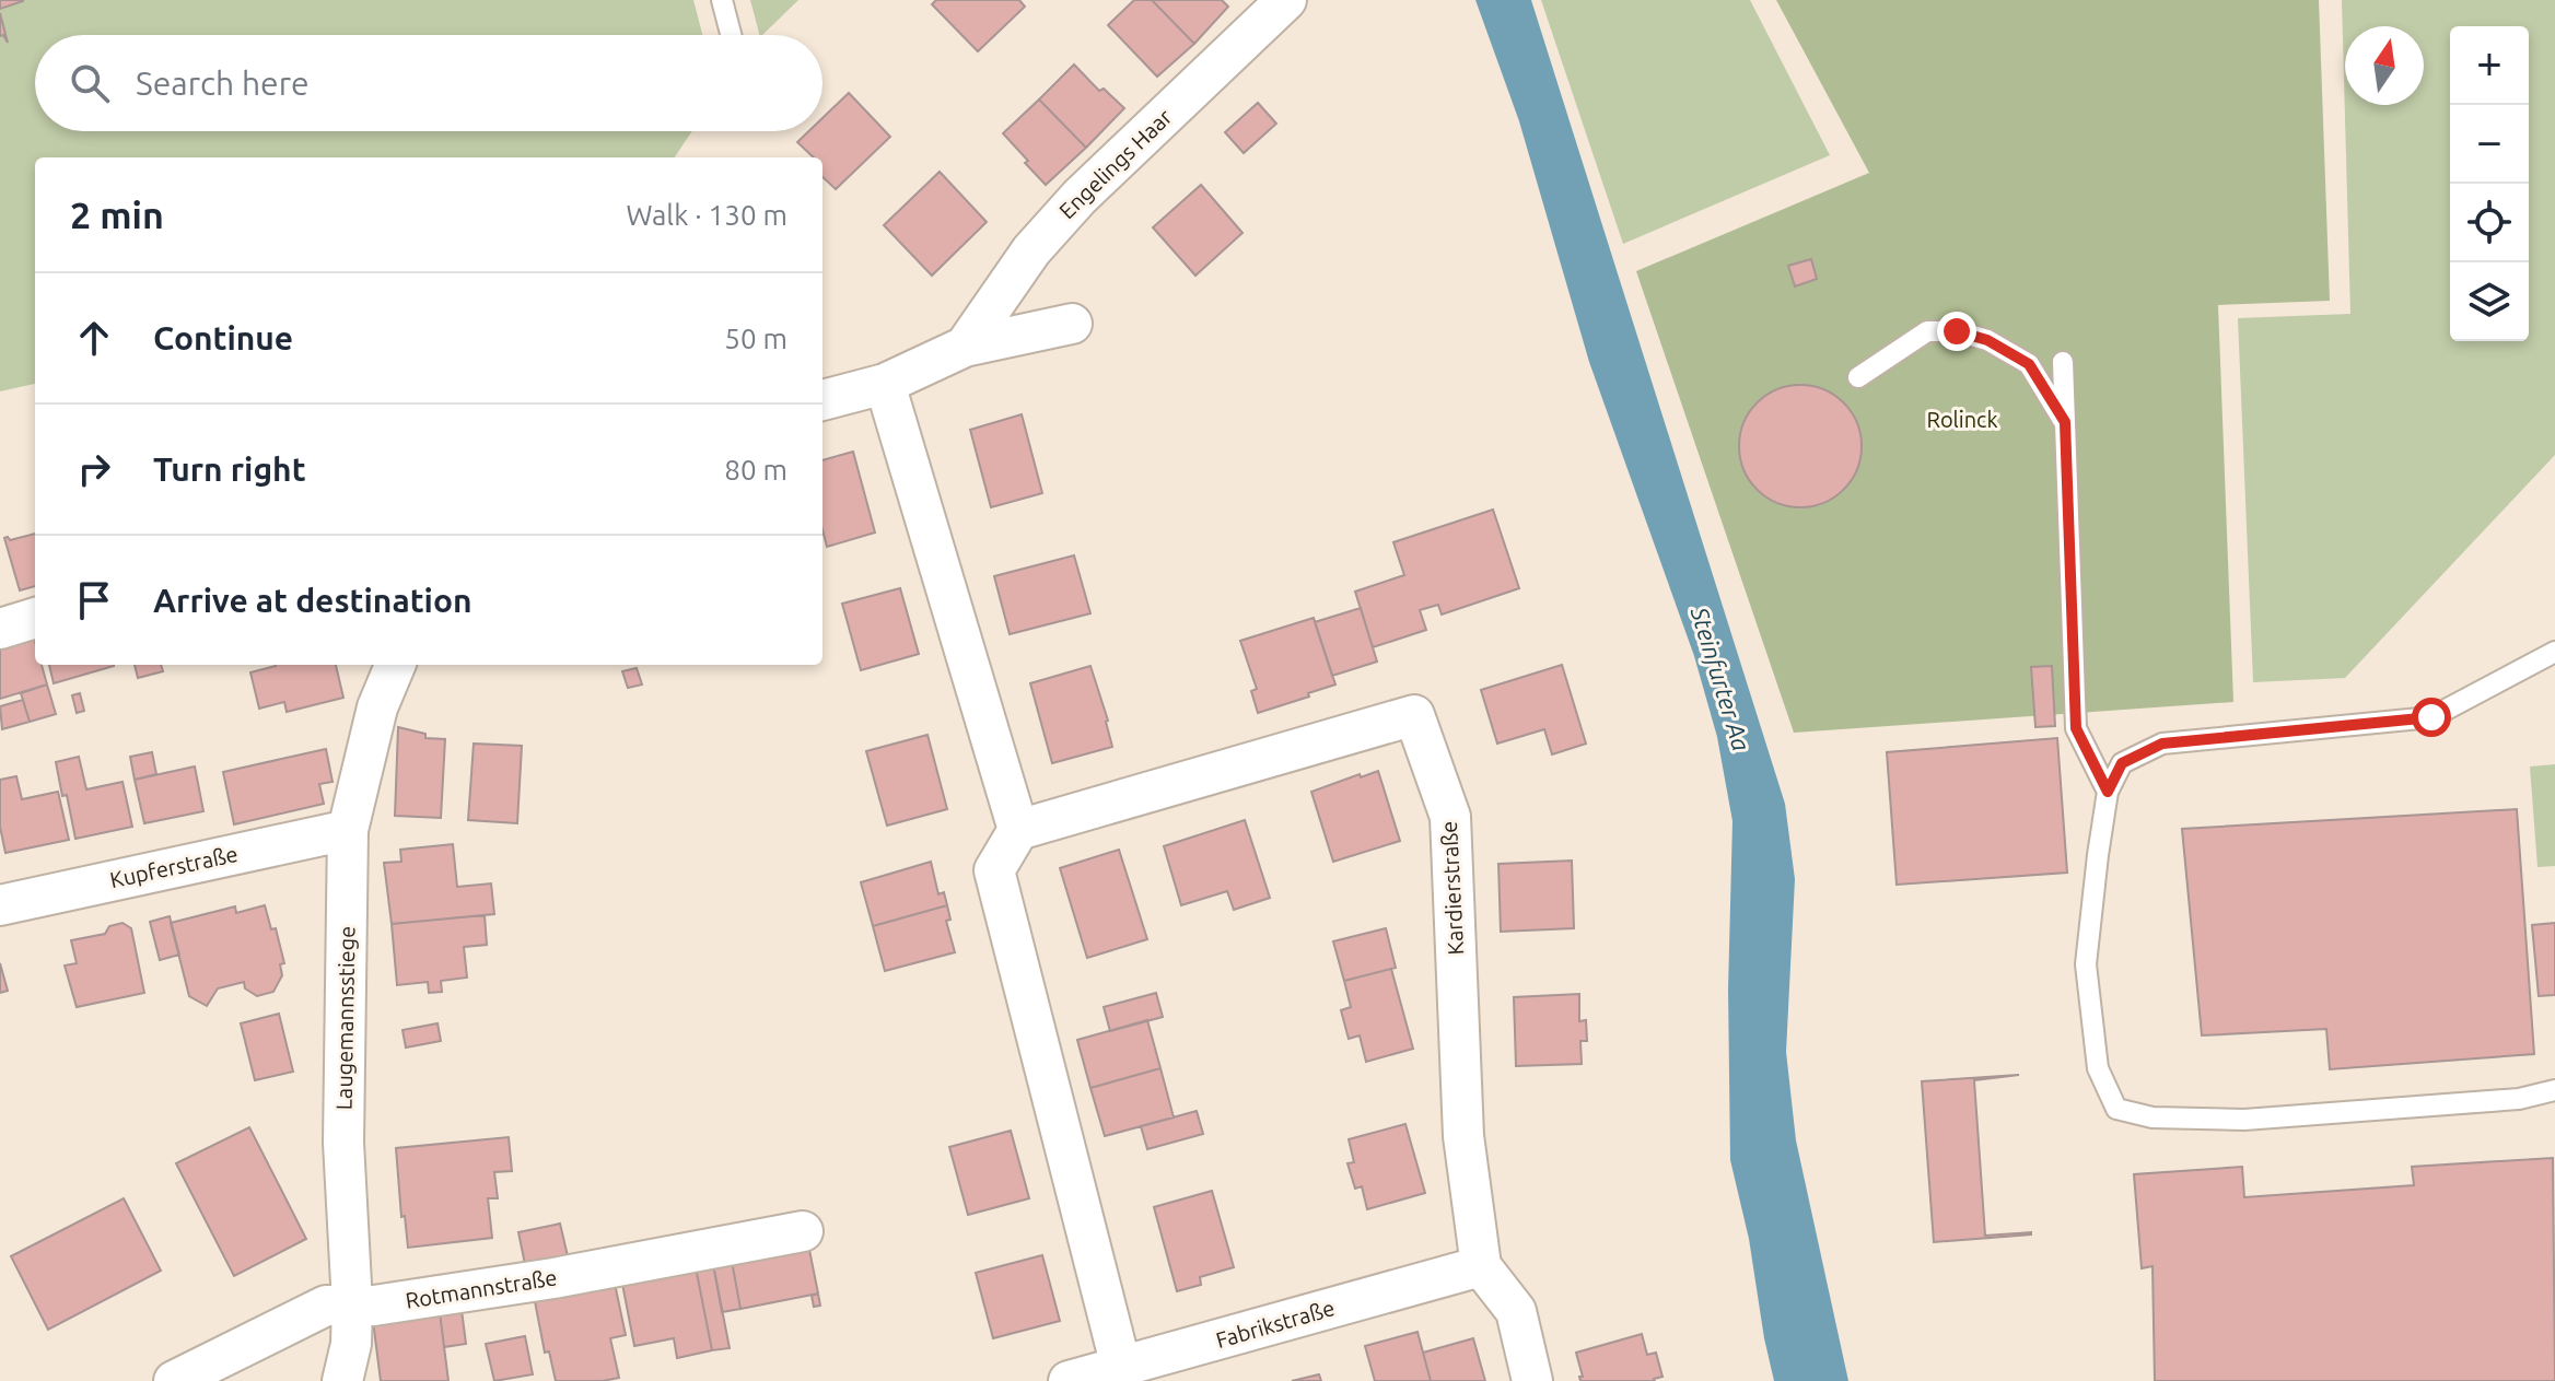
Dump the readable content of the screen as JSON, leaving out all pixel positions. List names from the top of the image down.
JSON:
{
  "streets": {
    "street": [
      "Engelings Haar",
      "Kupferstraße",
      "Kardierstraße",
      "Laugemannsstiege",
      "Rotmannstraße",
      "Fabrikstraße"
    ]
  },
  "crossings": [
    ["Kupferstraße", "Laugemannsstiege"],
    ["Kardierstraße", "Fabrikstraße"],
    ["Laugemannsstiege", "Rotmannstraße"]
  ],
  "water": ["Steinfurter Aa"],
  "parks": ["Rolinck"],
  "north": "top",
  "page": {
    "map_buttons": ["+", "−"],
    "search": "Search here",
    "heading": ["2 min", "Walk · 130 m"],
    "list": [
      ["Continue", "50 m"],
      ["Turn right", "80 m"],
      "Arrive at destination"
    ]
  }
}
